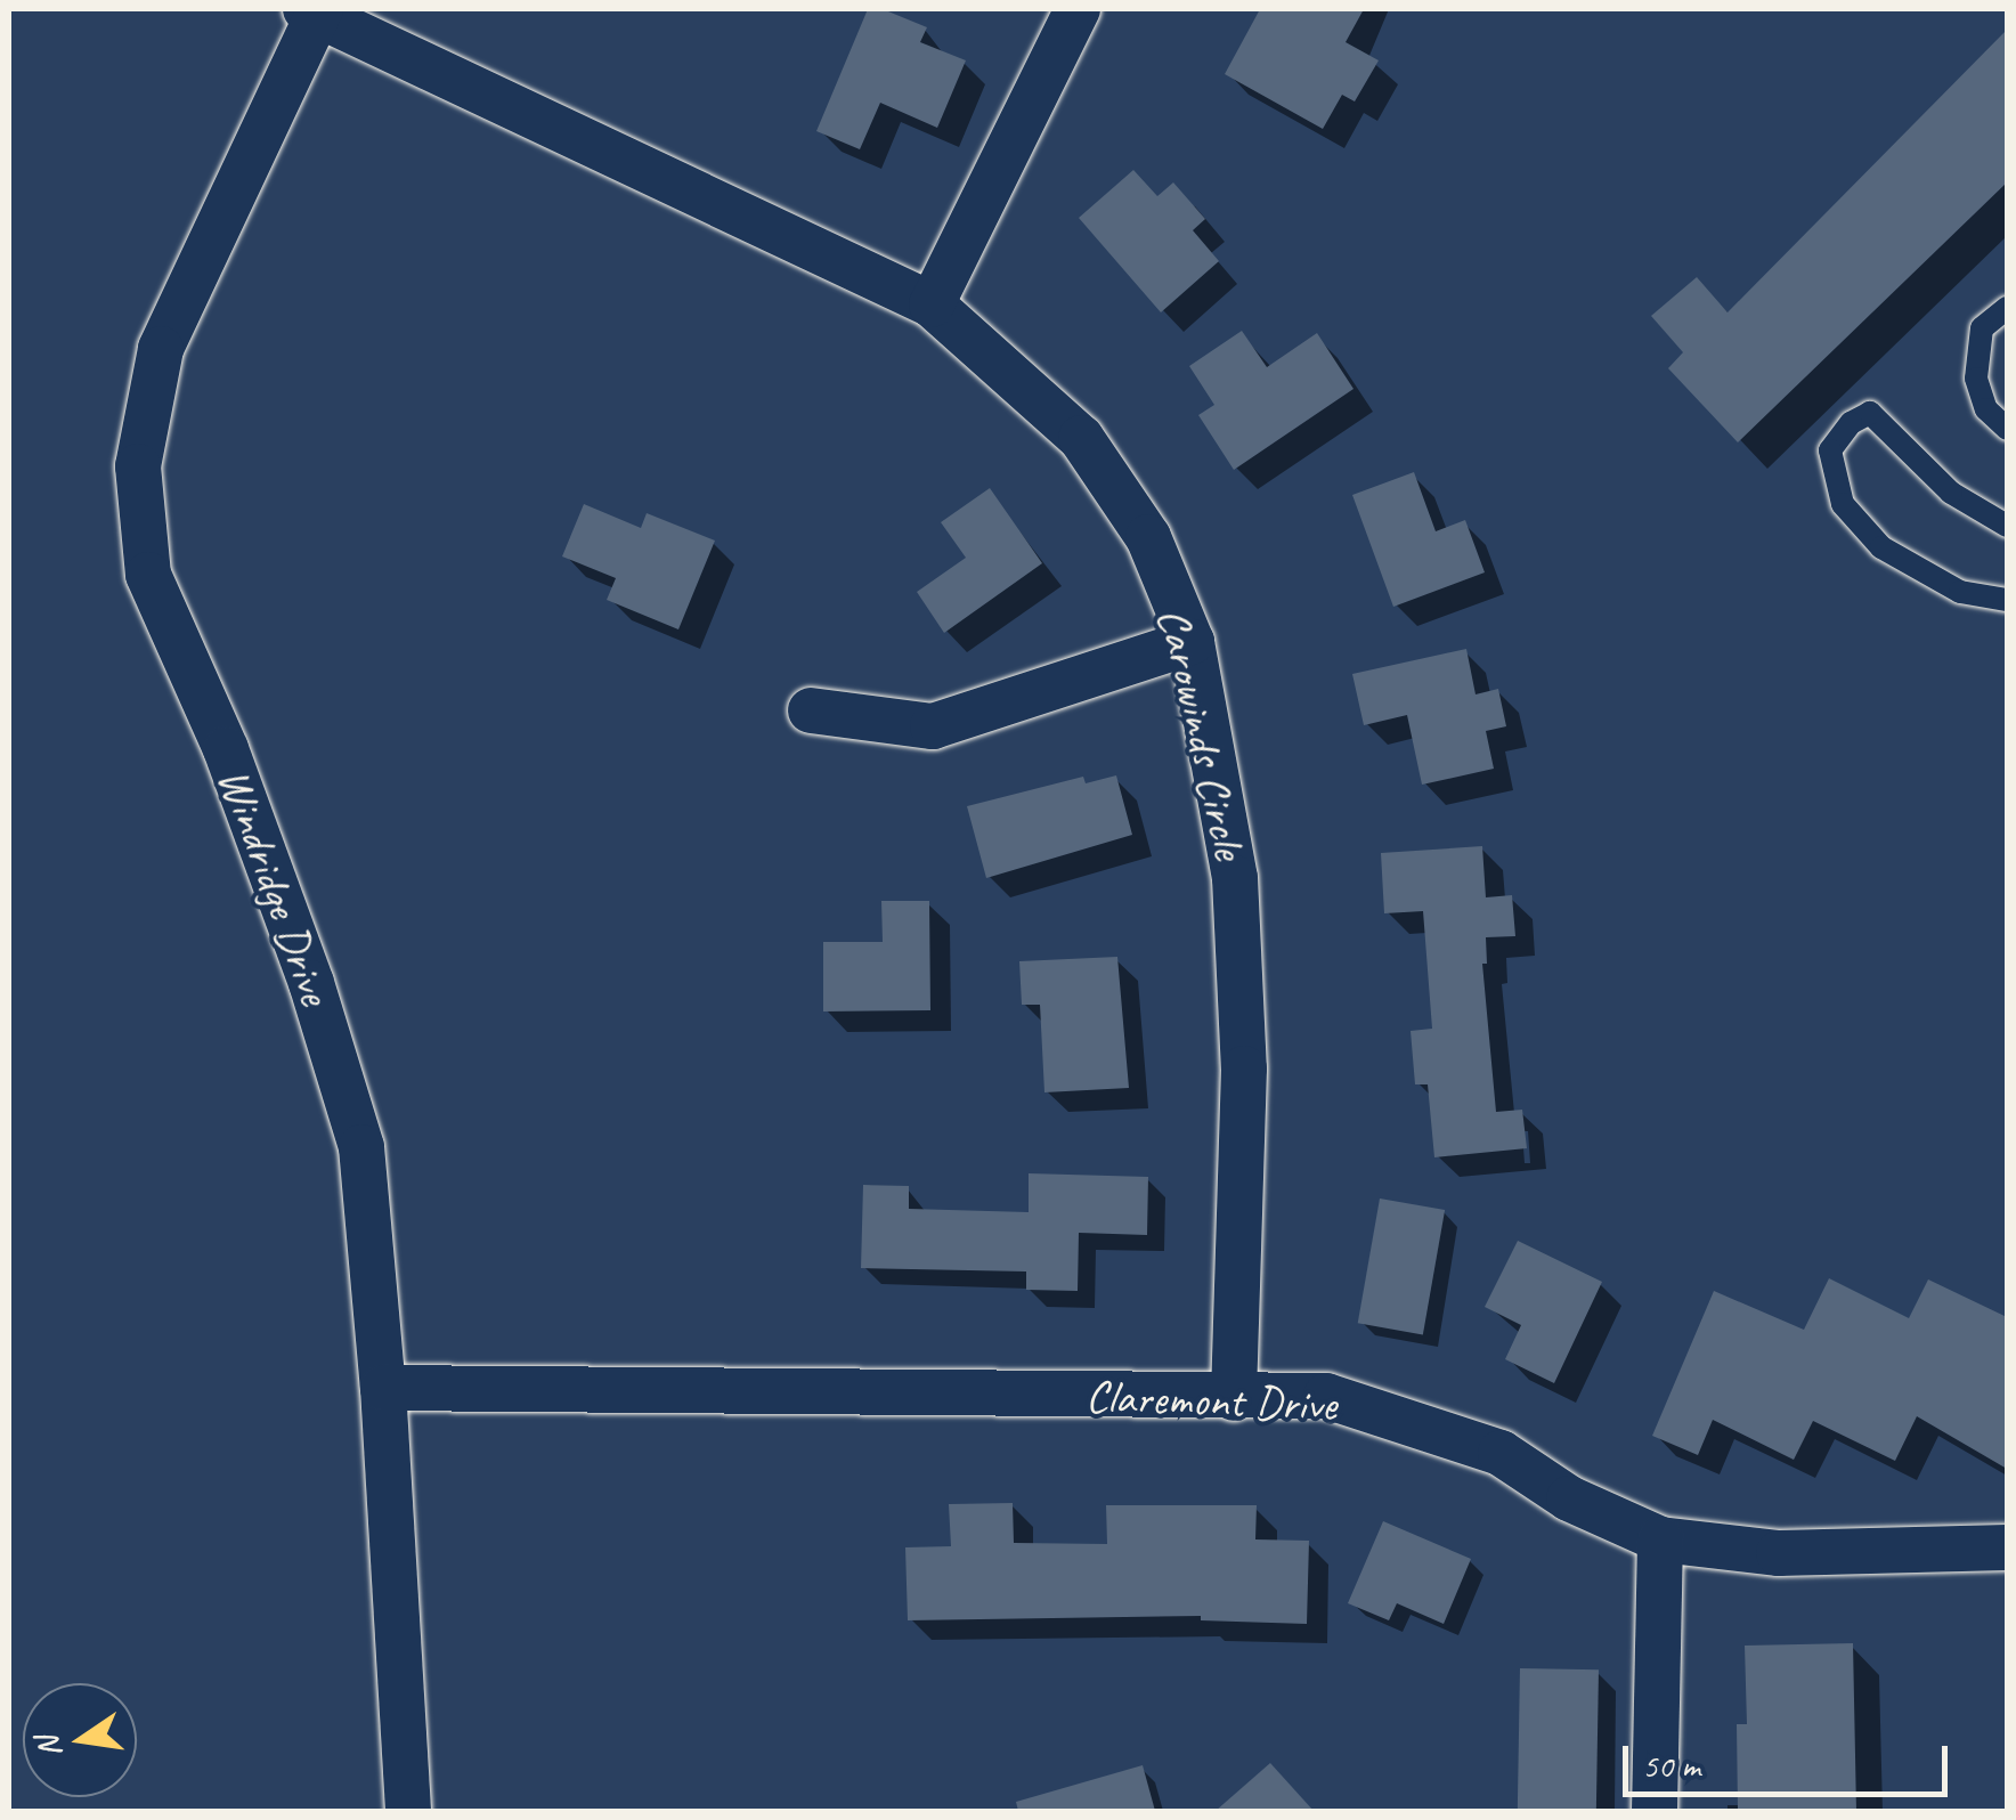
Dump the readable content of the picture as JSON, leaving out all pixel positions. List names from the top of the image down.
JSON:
{
  "streets": {
    "street": ["Carowinds Circle", "Windridge Drive", "Claremont Drive"]
  },
  "crossings": [
    ["Carowinds Circle", "Windridge Drive"],
    ["Carowinds Circle", "Claremont Drive"],
    ["Windridge Drive", "Claremont Drive"]
  ],
  "scale_bar": "50 m",
  "north": "left"
}
